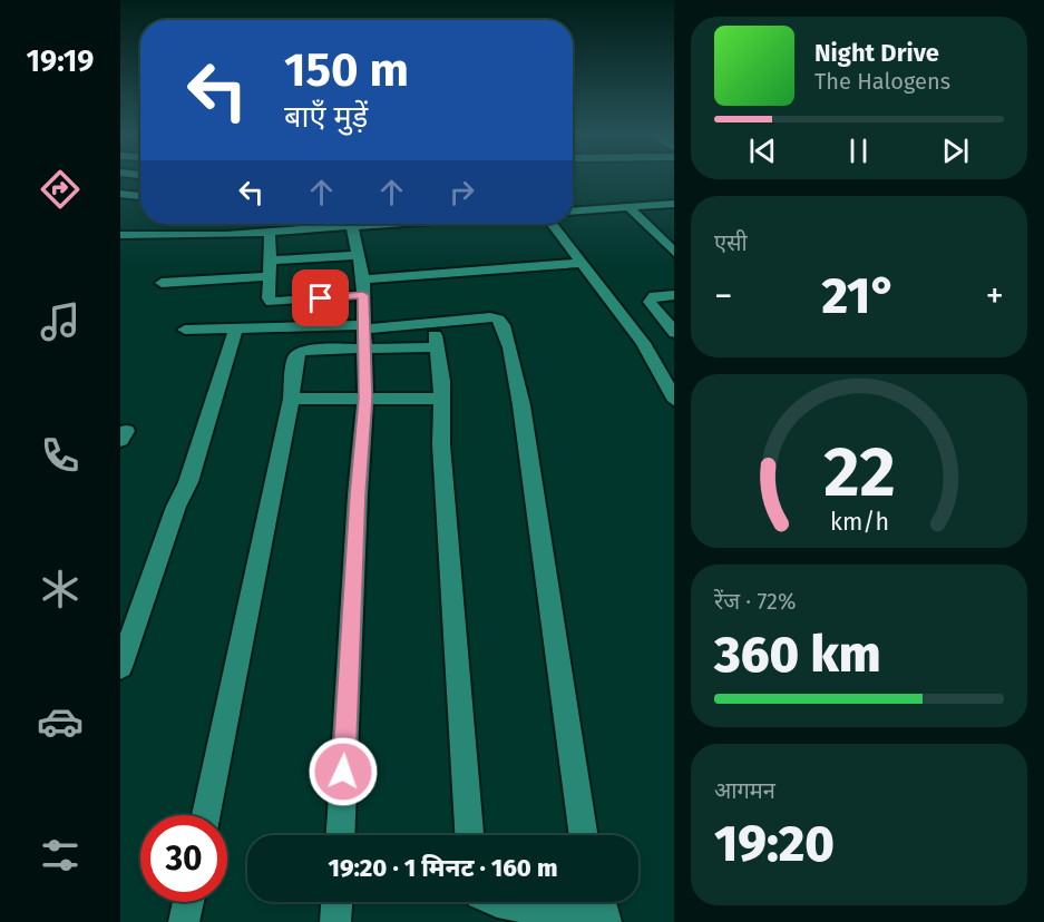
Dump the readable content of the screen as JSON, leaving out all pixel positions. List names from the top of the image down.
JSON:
{
  "page": {
    "tabs": "19:19",
    "turn": ["150 m", "बाएँ मुड़ें"],
    "song": ["Night Drive", "The Halogens"],
    "tile": [
      "एसी",
      ["रेंज · 72%", "360 km"],
      ["आगमन", "19:20"]
    ],
    "heat": ["−", "21°", "+"],
    "limit": "30",
    "trip": "19:20 · 1 मिनट · 160 m",
    "gauge": ["22", "km/h"]
  }
}
